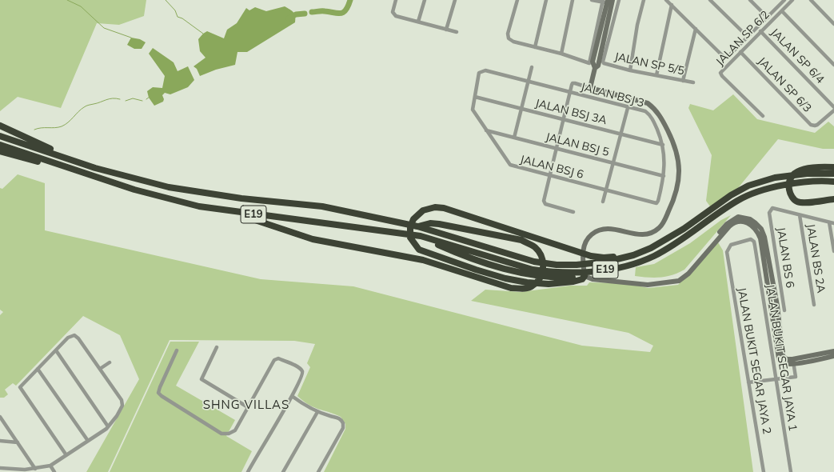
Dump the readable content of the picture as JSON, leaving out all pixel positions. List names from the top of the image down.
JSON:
{
  "streets": {
    "highway": ["E19"],
    "street": [
      "JALAN SP 6/2",
      "JALAN SP 6/4",
      "JALAN SP 5/5",
      "JALAN SP 6/3",
      "JALAN BSJ 3",
      "JALAN BSJ 3A",
      "JALAN BSJ 5",
      "JALAN BSJ 6",
      "JALAN BS 6",
      "JALAN BS 2A",
      "JALAN BUKIT SEGAR JAYA 1",
      "JALAN BUKIT SEGAR JAYA 2"
    ]
  },
  "crossings": [
    ["JALAN SP 6/2", "JALAN SP 6/4"],
    ["JALAN SP 6/2", "JALAN SP 6/3"],
    ["JALAN BSJ 3", "JALAN BSJ 3A"],
    ["JALAN BSJ 3", "JALAN BSJ 5"],
    ["JALAN BSJ 3", "JALAN BSJ 6"],
    ["JALAN BSJ 3A", "JALAN BSJ 6"],
    ["JALAN BSJ 5", "JALAN BSJ 6"],
    ["JALAN BS 6", "JALAN BS 2A"],
    ["JALAN BUKIT SEGAR JAYA 1", "JALAN BUKIT SEGAR JAYA 2"]
  ],
  "districts": ["SHNG VILLAS"]
}
